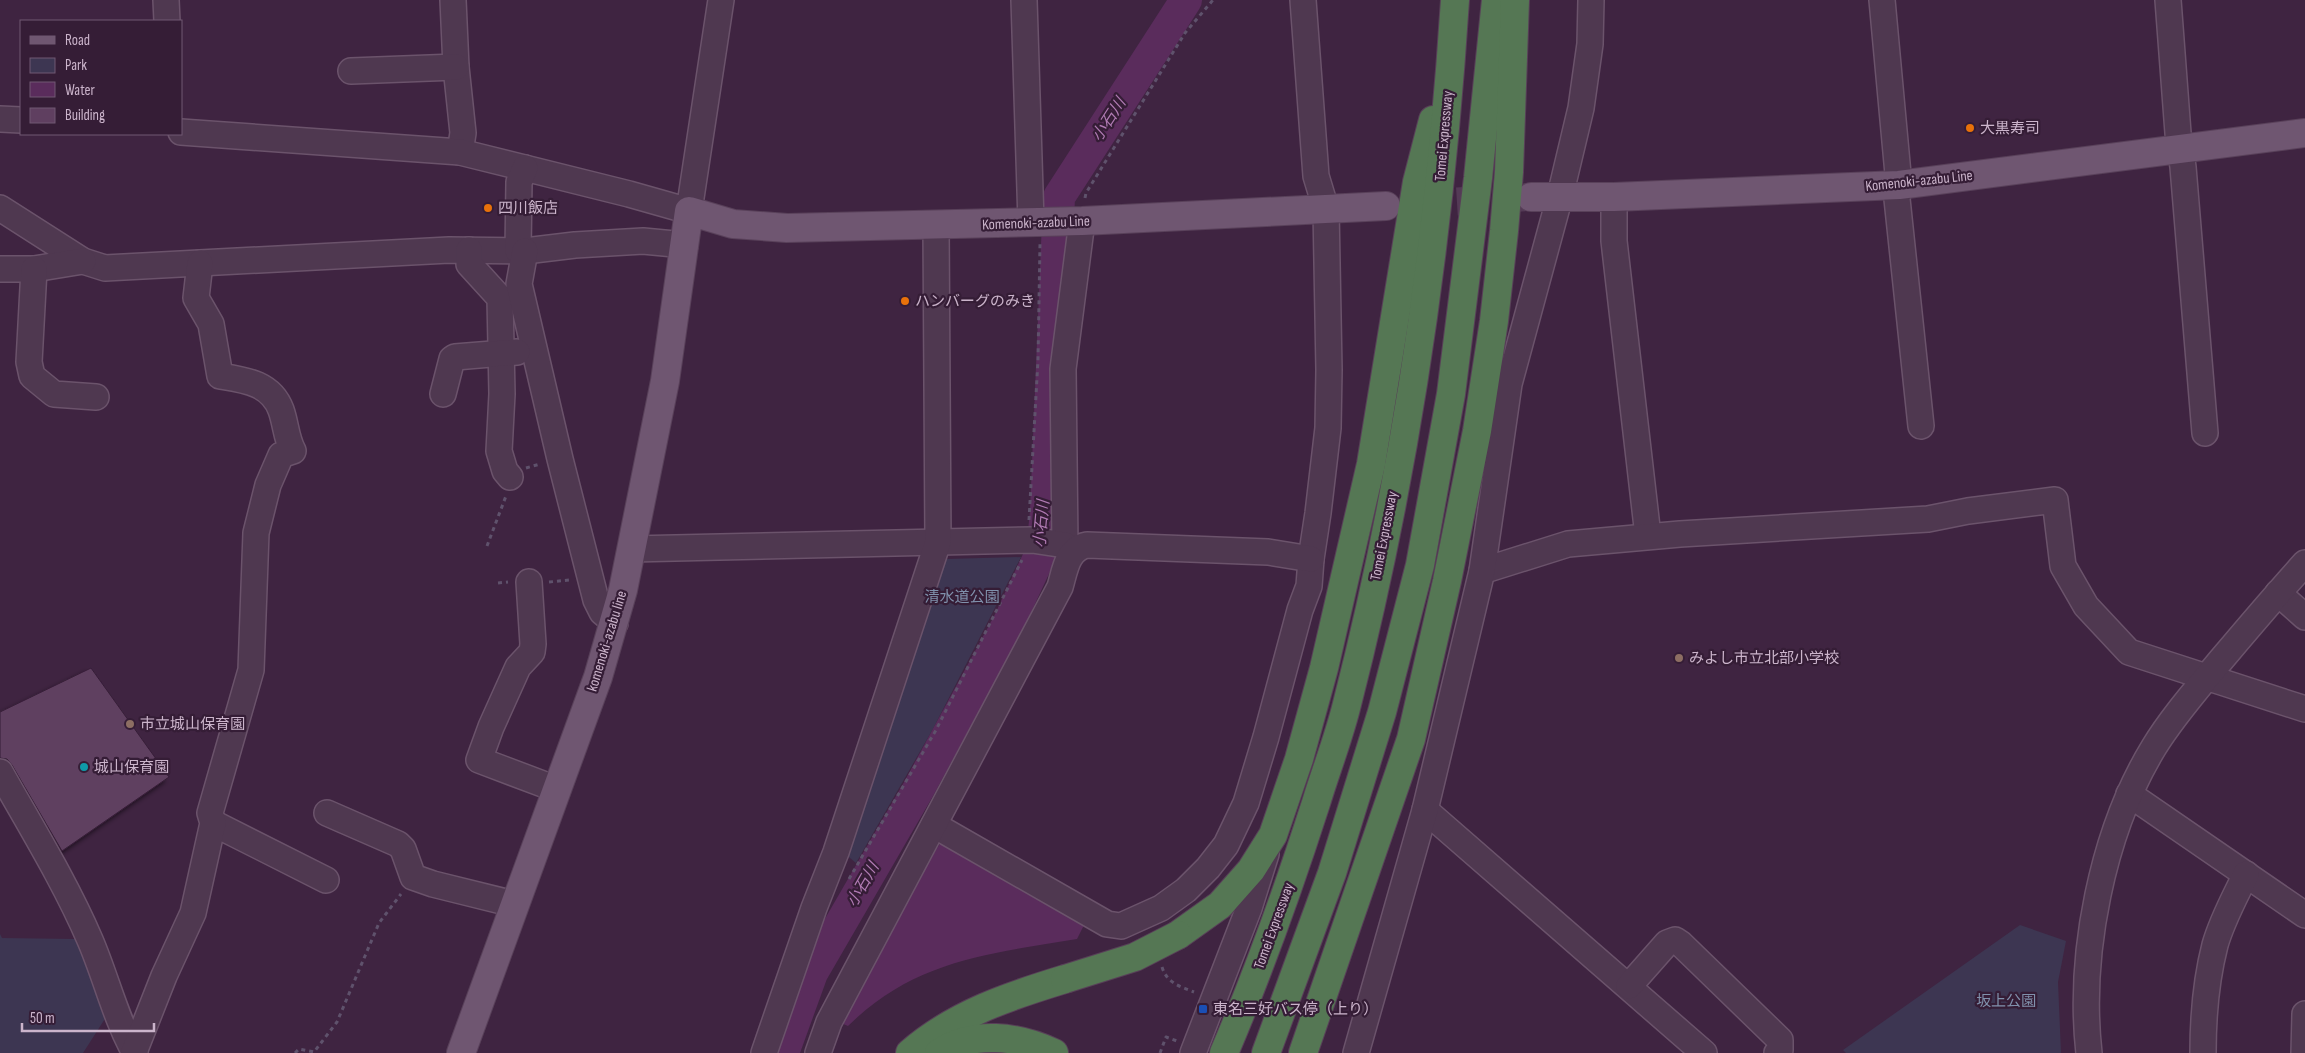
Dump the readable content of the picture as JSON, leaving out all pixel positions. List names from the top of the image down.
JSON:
{
  "streets": {
    "highway": ["Tomei Expressway"],
    "main road": ["Komenoki-azabu Line", "komenoki-azabu line"]
  },
  "crossings": [
    ["Komenoki-azabu Line", "komenoki-azabu line"]
  ],
  "water": ["小石川"],
  "parks": ["清水道公園", "坂上公園"],
  "places": {
    "other": [
      "大黒寿司",
      "四川飯店",
      "ハンバーグのみき",
      "みよし市立北部小学校",
      "市立城山保育園",
      "城山保育園"
    ],
    "transit": ["東名三好バス停（上り）"]
  },
  "legend": [
    "Road",
    "Park",
    "Water",
    "Building"
  ],
  "scale_bar": "50 m"
}
